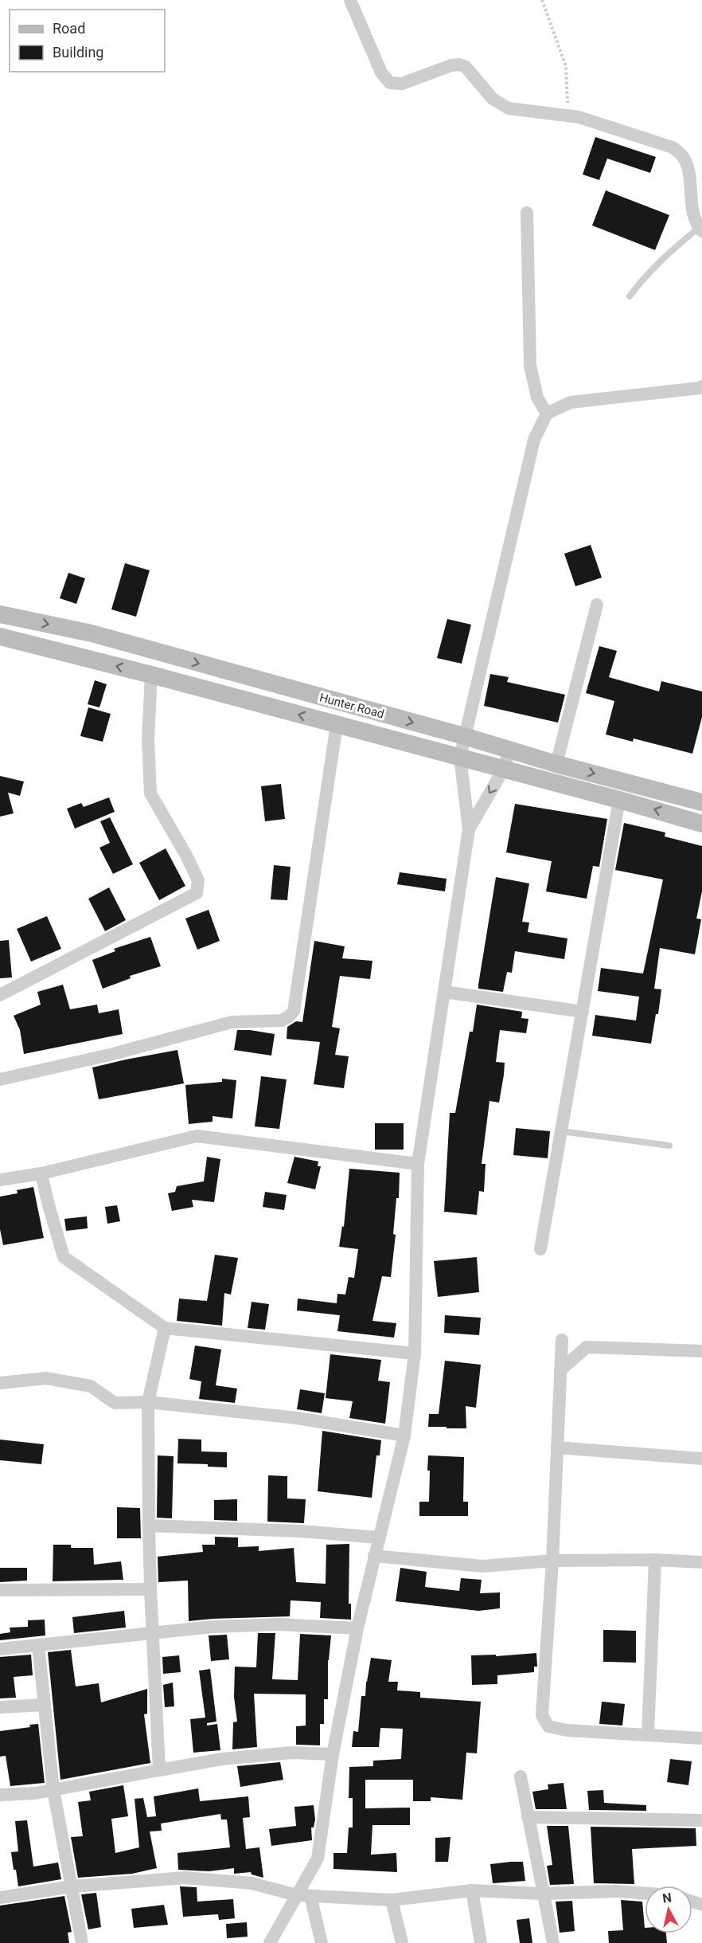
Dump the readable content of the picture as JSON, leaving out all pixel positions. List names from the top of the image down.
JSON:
{
  "streets": {
    "main road": ["Hunter Road"]
  },
  "legend": ["Road", "Building"],
  "north": "top"
}
